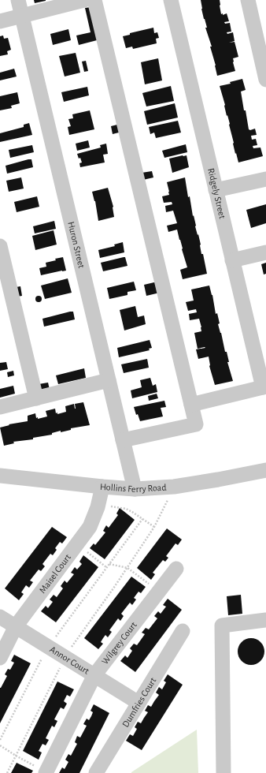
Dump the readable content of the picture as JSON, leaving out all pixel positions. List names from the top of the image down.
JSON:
{
  "streets": {
    "street": [
      "Ridgely Street",
      "Huron Street",
      "Hollins Ferry Road",
      "Maisel Court",
      "Wilgrey Court",
      "Annor Court",
      "Dumfries Court"
    ]
  },
  "crossings": [
    ["Huron Street", "Hollins Ferry Road"],
    ["Hollins Ferry Road", "Maisel Court"],
    ["Maisel Court", "Annor Court"],
    ["Wilgrey Court", "Annor Court"],
    ["Annor Court", "Dumfries Court"]
  ]
}
